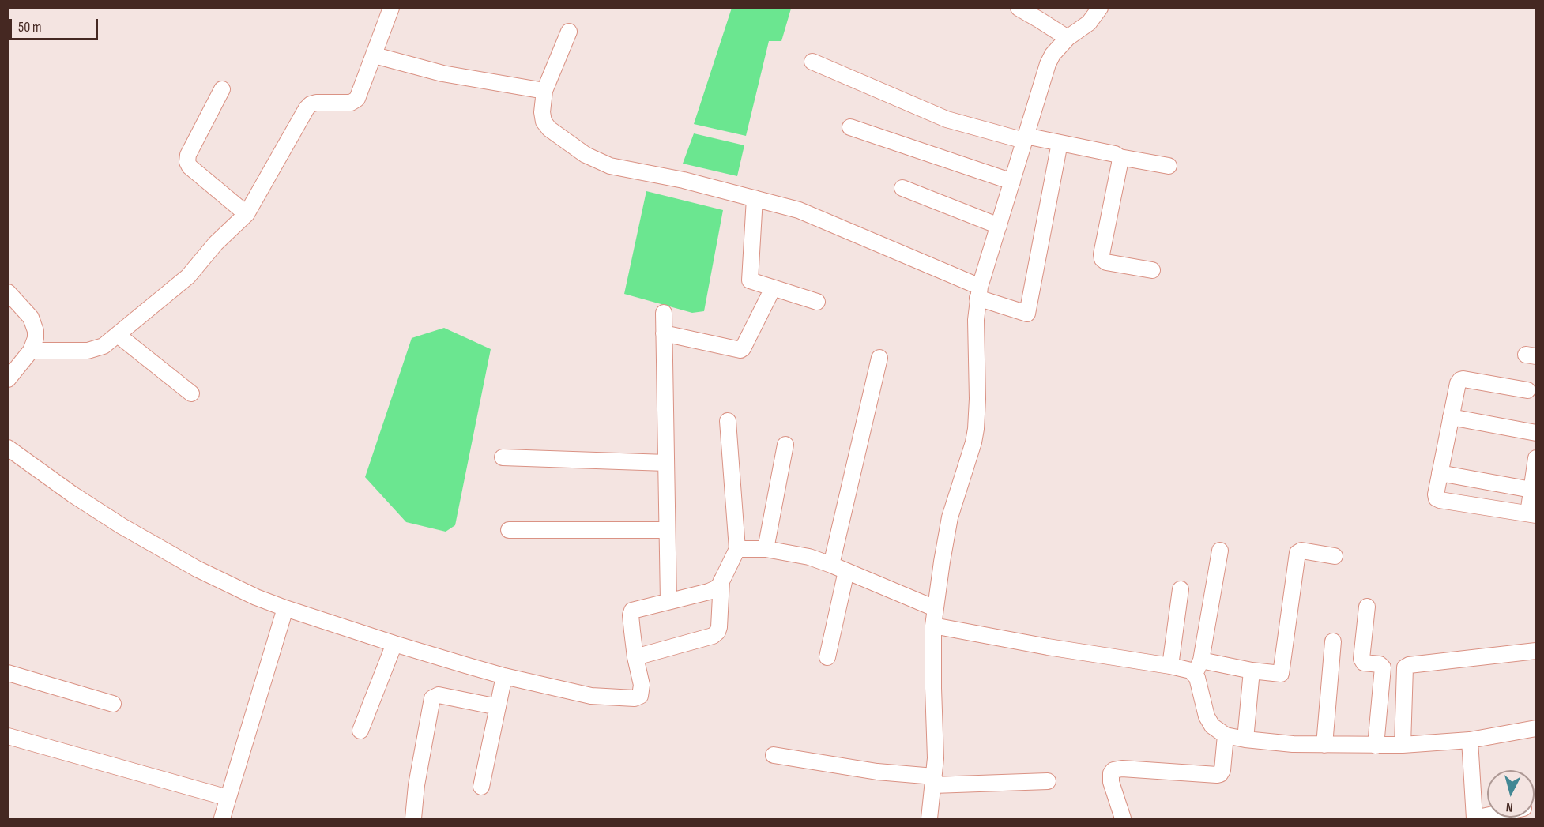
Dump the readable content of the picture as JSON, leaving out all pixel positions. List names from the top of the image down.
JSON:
{
  "scale_bar": "50 m",
  "north": "bottom"
}
